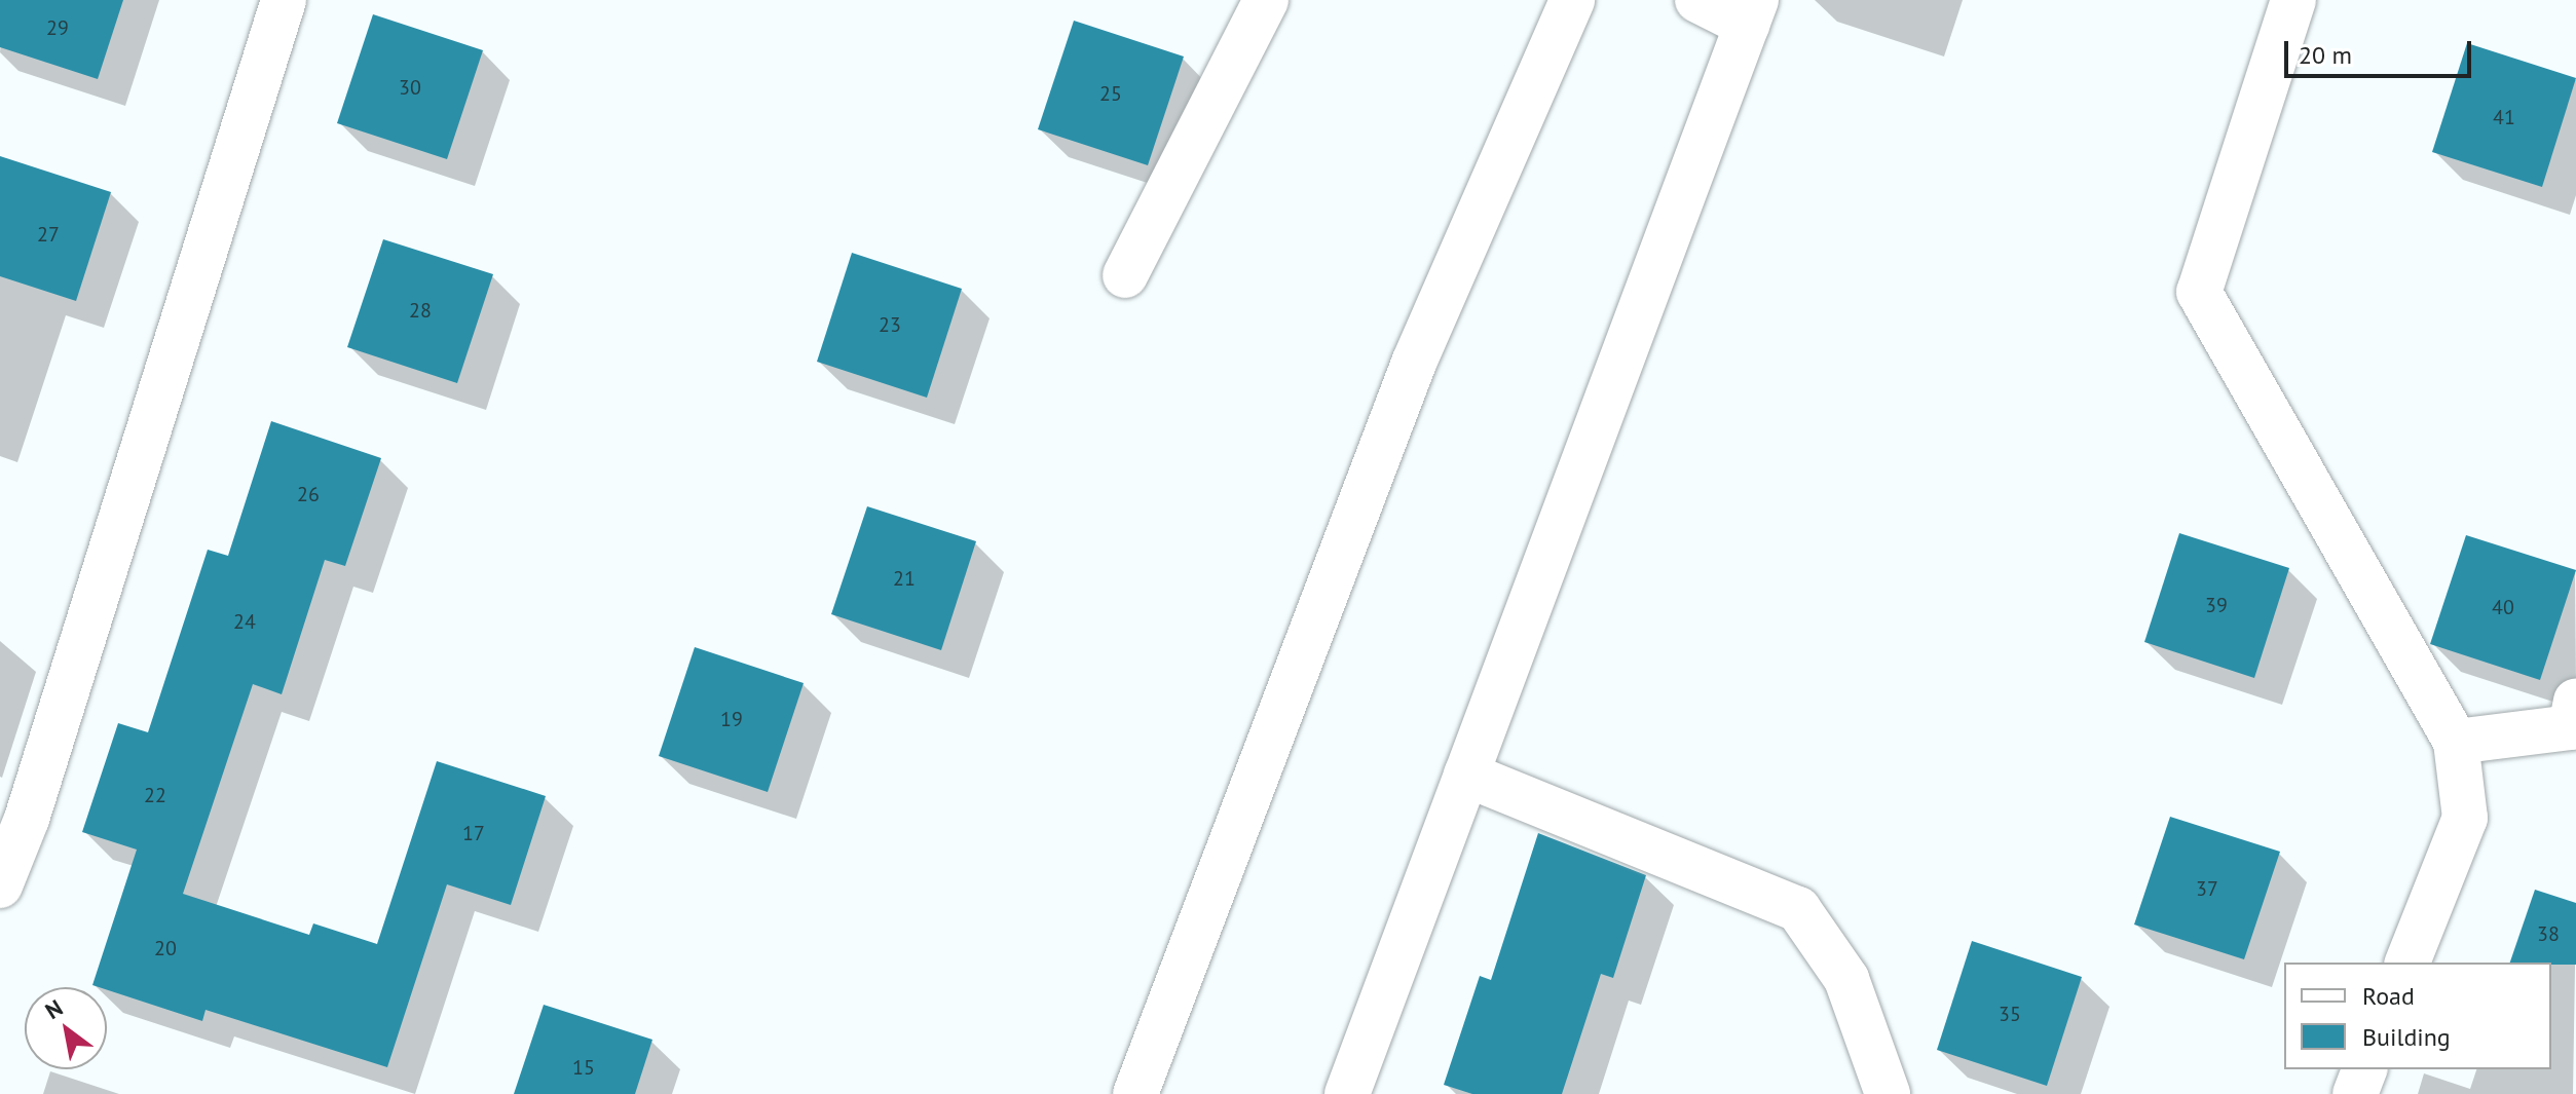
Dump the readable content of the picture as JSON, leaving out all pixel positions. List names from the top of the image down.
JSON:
{
  "house_numbers": [
    "29",
    "30",
    "25",
    "41",
    "27",
    "28",
    "23",
    "26",
    "21",
    "39",
    "40",
    "24",
    "19",
    "22",
    "17",
    "37",
    "38",
    "20",
    "35",
    "15"
  ],
  "legend": ["Road", "Building"],
  "scale_bar": "20 m",
  "north": "top left"
}
